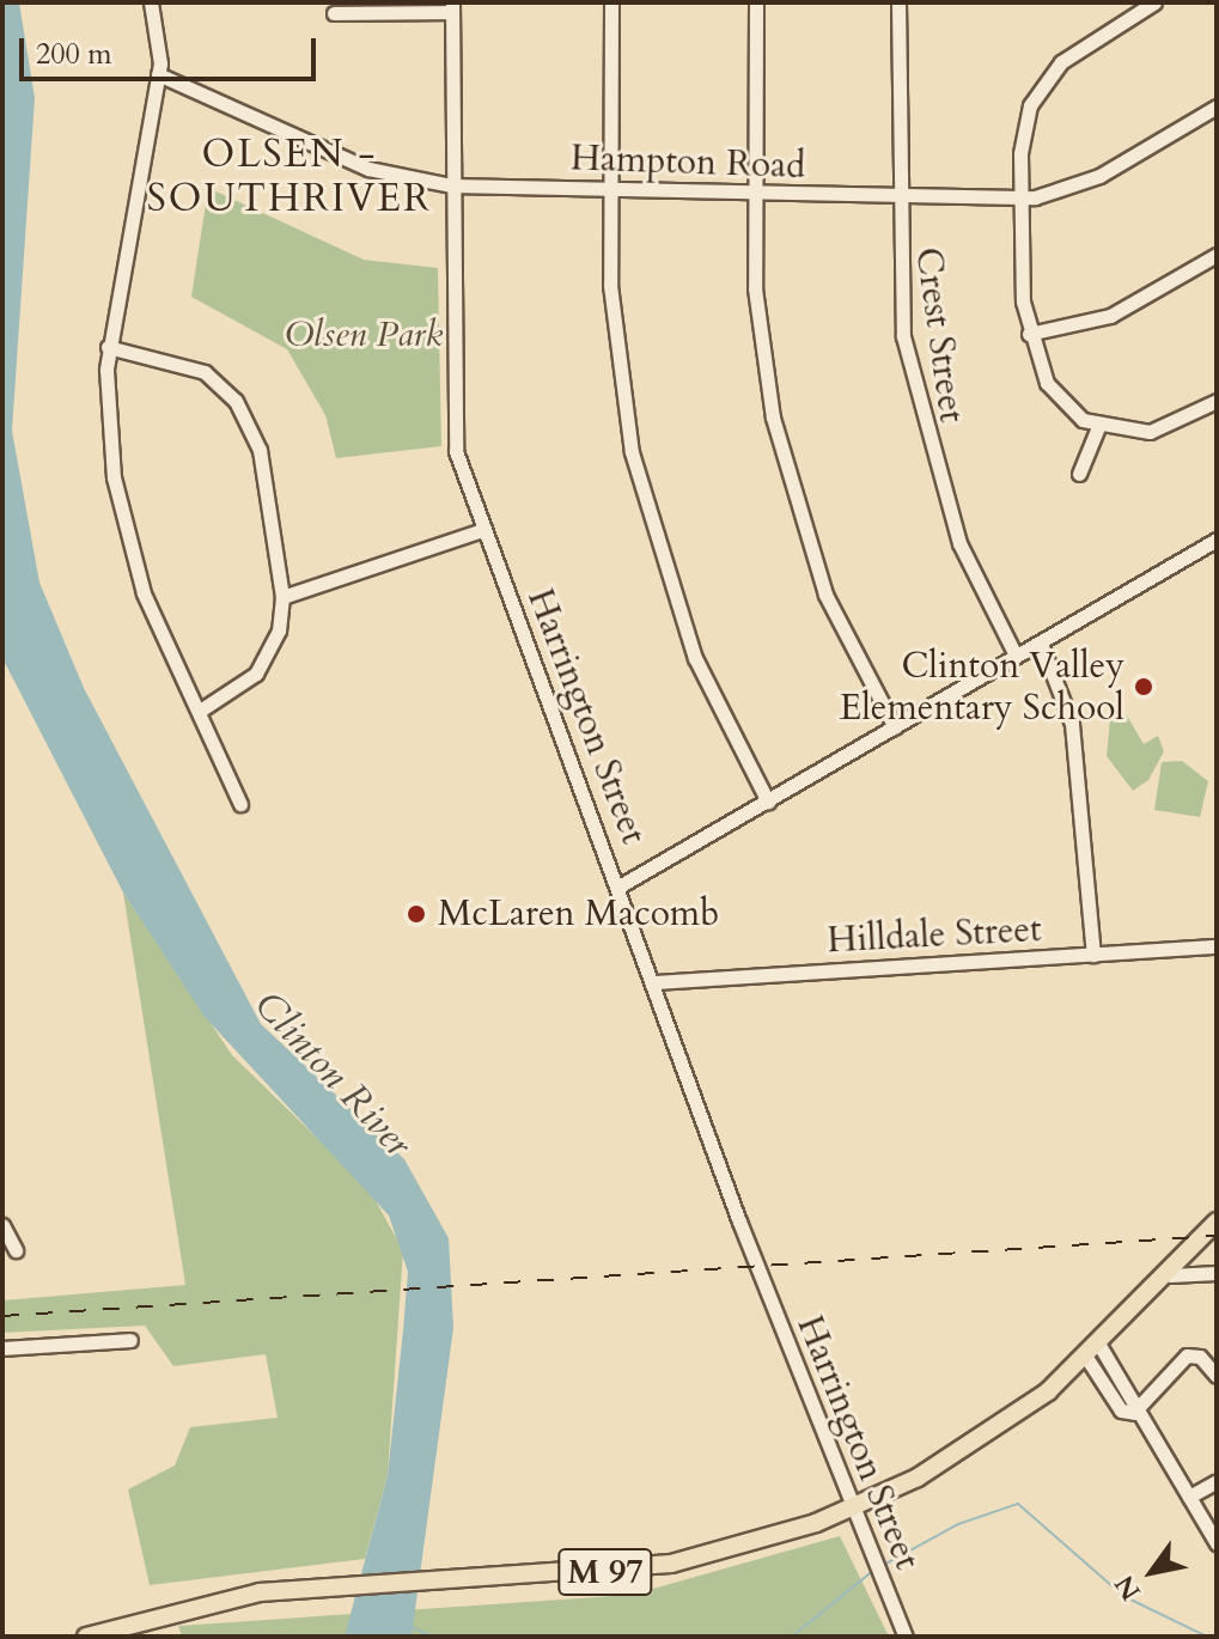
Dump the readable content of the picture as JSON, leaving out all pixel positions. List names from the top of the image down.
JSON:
{
  "streets": {
    "main road": ["M 97"],
    "street": [
      "Hampton Road",
      "Crest Street",
      "Harrington Street",
      "Hilldale Street"
    ]
  },
  "crossings": [
    ["Hampton Road", "Crest Street"],
    ["Hampton Road", "Harrington Street"],
    ["Harrington Street", "Hilldale Street"],
    ["Harrington Street", "M 97"]
  ],
  "districts": ["OLSEN - SOUTHRIVER"],
  "water": ["Clinton River"],
  "parks": ["Olsen Park"],
  "places": ["Clinton Valley Elementary School", "McLaren Macomb"],
  "scale_bar": "200 m",
  "north": "bottom left"
}
